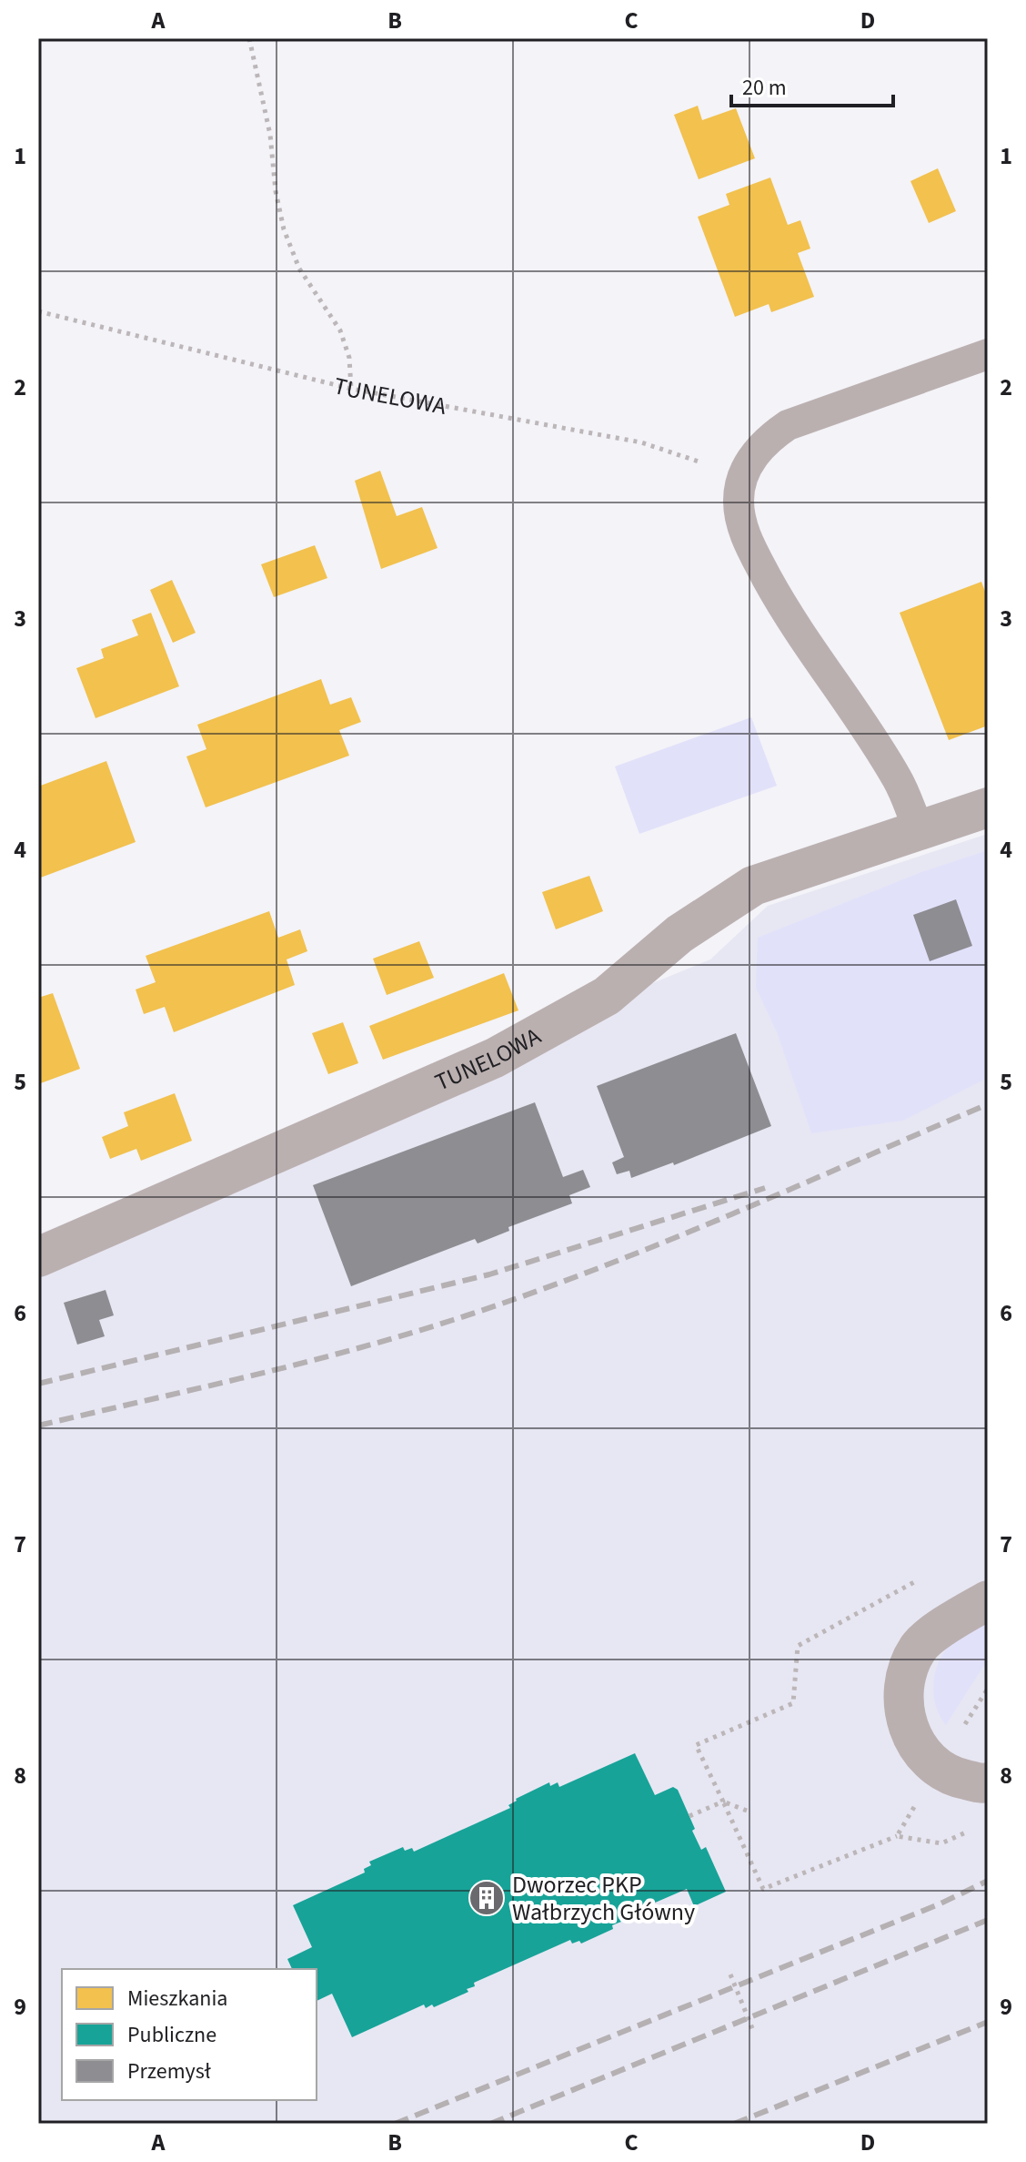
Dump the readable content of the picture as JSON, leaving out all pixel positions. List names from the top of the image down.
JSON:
{
  "streets": {
    "street": ["TUNELOWA"]
  },
  "places": {
    "building": ["Dworzec PKP Wałbrzych Główny"]
  },
  "legend": ["Mieszkania", "Publiczne", "Przemysł"],
  "scale_bar": "20 m",
  "grid": {
    "columns": [
      "A",
      "B",
      "C",
      "D"
    ],
    "rows": [
      "1",
      "2",
      "3",
      "4",
      "5",
      "6",
      "7",
      "8",
      "9"
    ]
  }
}
